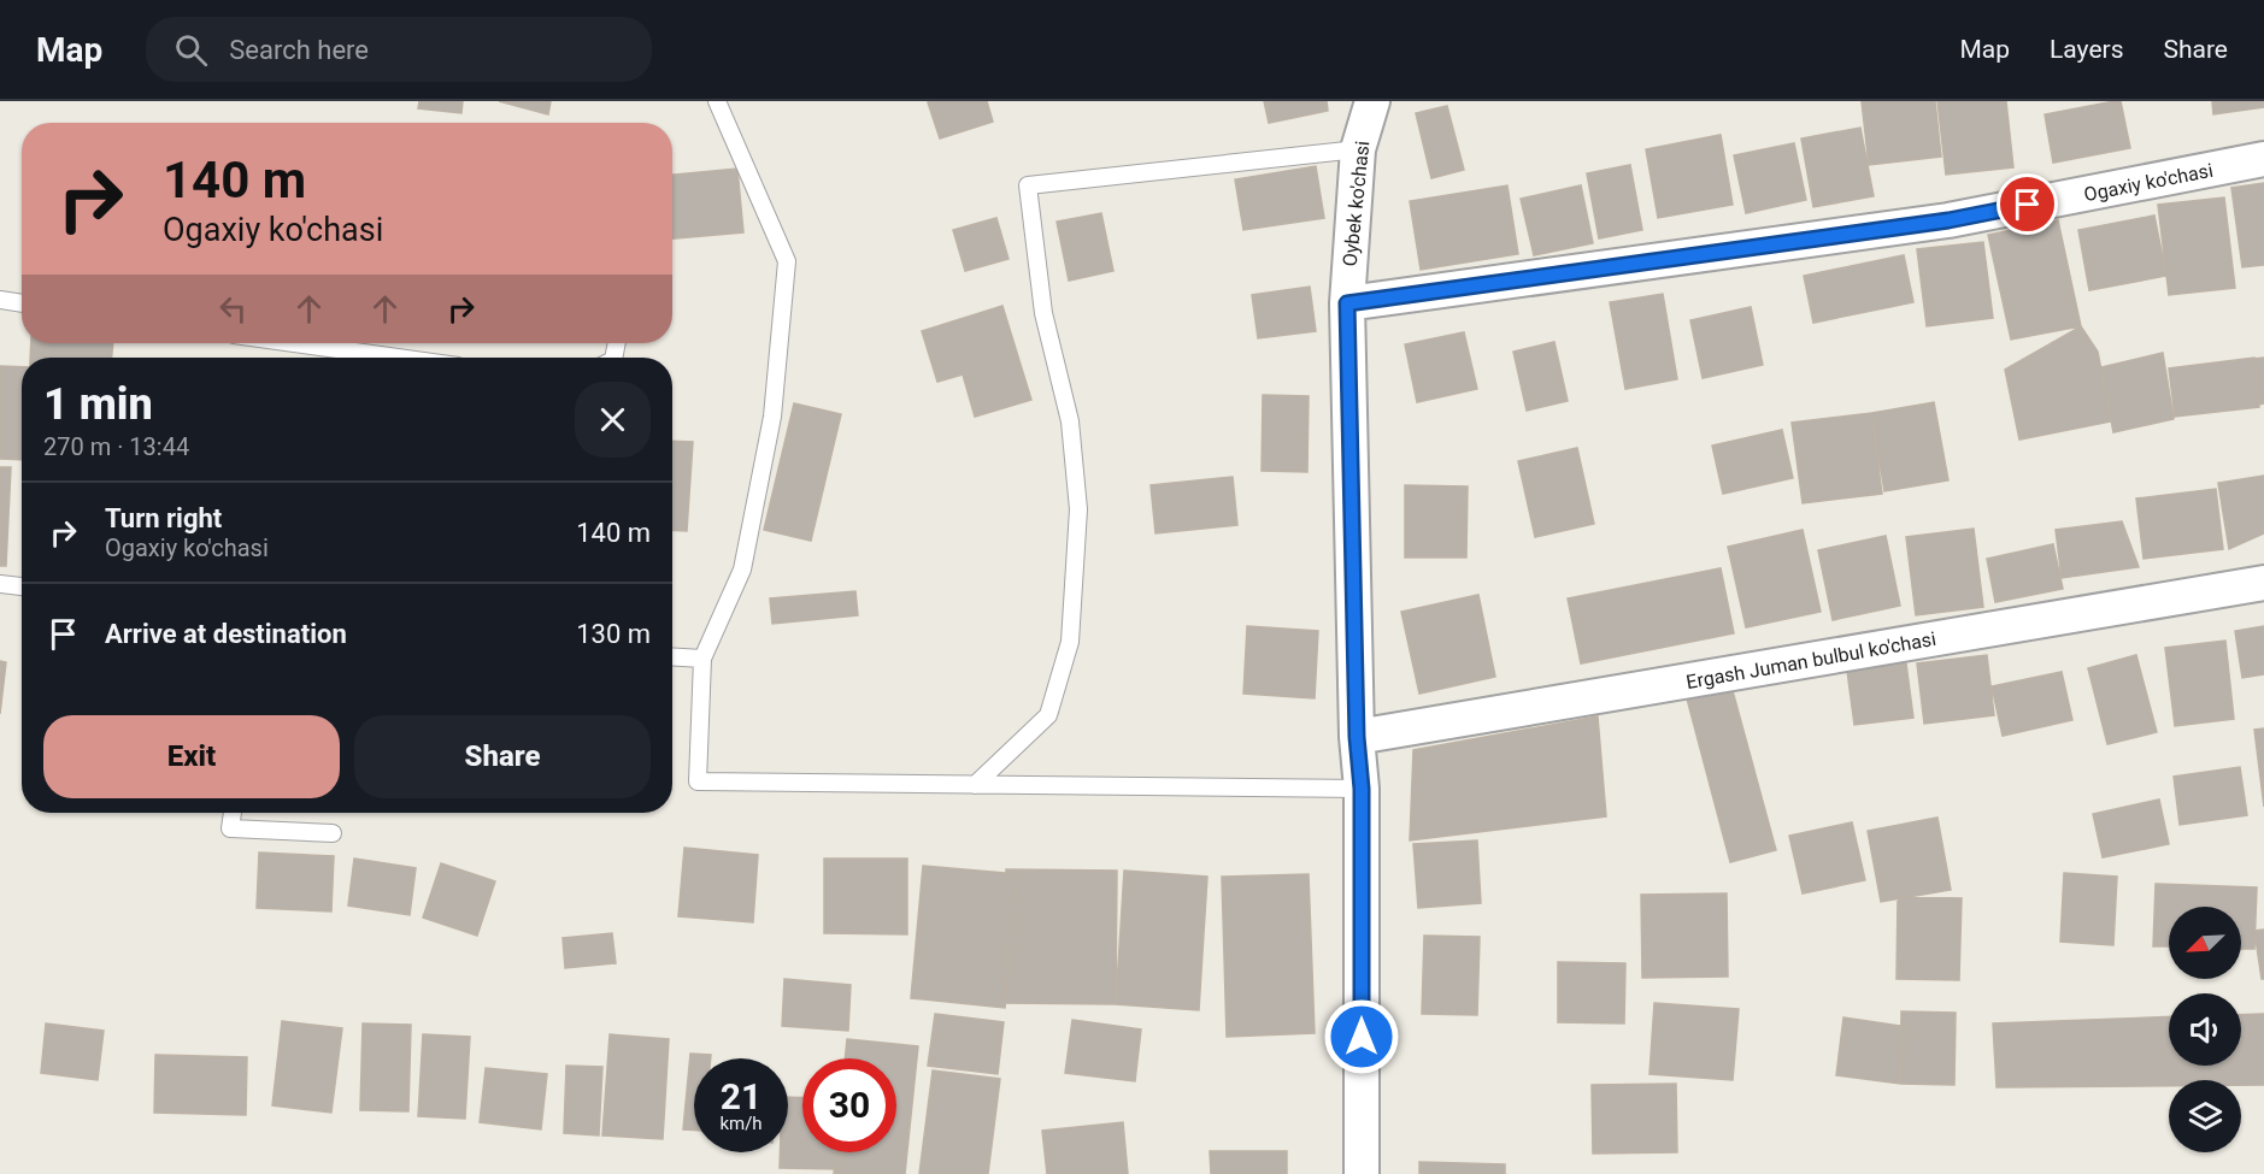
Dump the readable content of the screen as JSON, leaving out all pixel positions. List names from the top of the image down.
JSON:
{
  "streets": {
    "street": ["Ogaxiy ko'chasi", "Oybek ko'chasi", "Ergash Juman bulbul ko'chasi"]
  },
  "crossings": [
    ["Ogaxiy ko'chasi", "Oybek ko'chasi"],
    ["Oybek ko'chasi", "Ergash Juman bulbul ko'chasi"]
  ],
  "north": "bottom left",
  "page": {
    "header": "Map",
    "search": "Search here",
    "nav": ["Map", "Layers", "Share"],
    "turn": ["140 m", "Ogaxiy ko'chasi"],
    "heading": ["1 min", "270 m · 13:44"],
    "list": [
      {
        "name": "Turn right",
        "note": "Ogaxiy ko'chasi",
        "value": "140 m"
      },
      {
        "name": "Arrive at destination",
        "value": "130 m"
      }
    ],
    "buttons": ["Exit", "Share"],
    "speed": "21 km/h",
    "limit": "30"
  }
}
